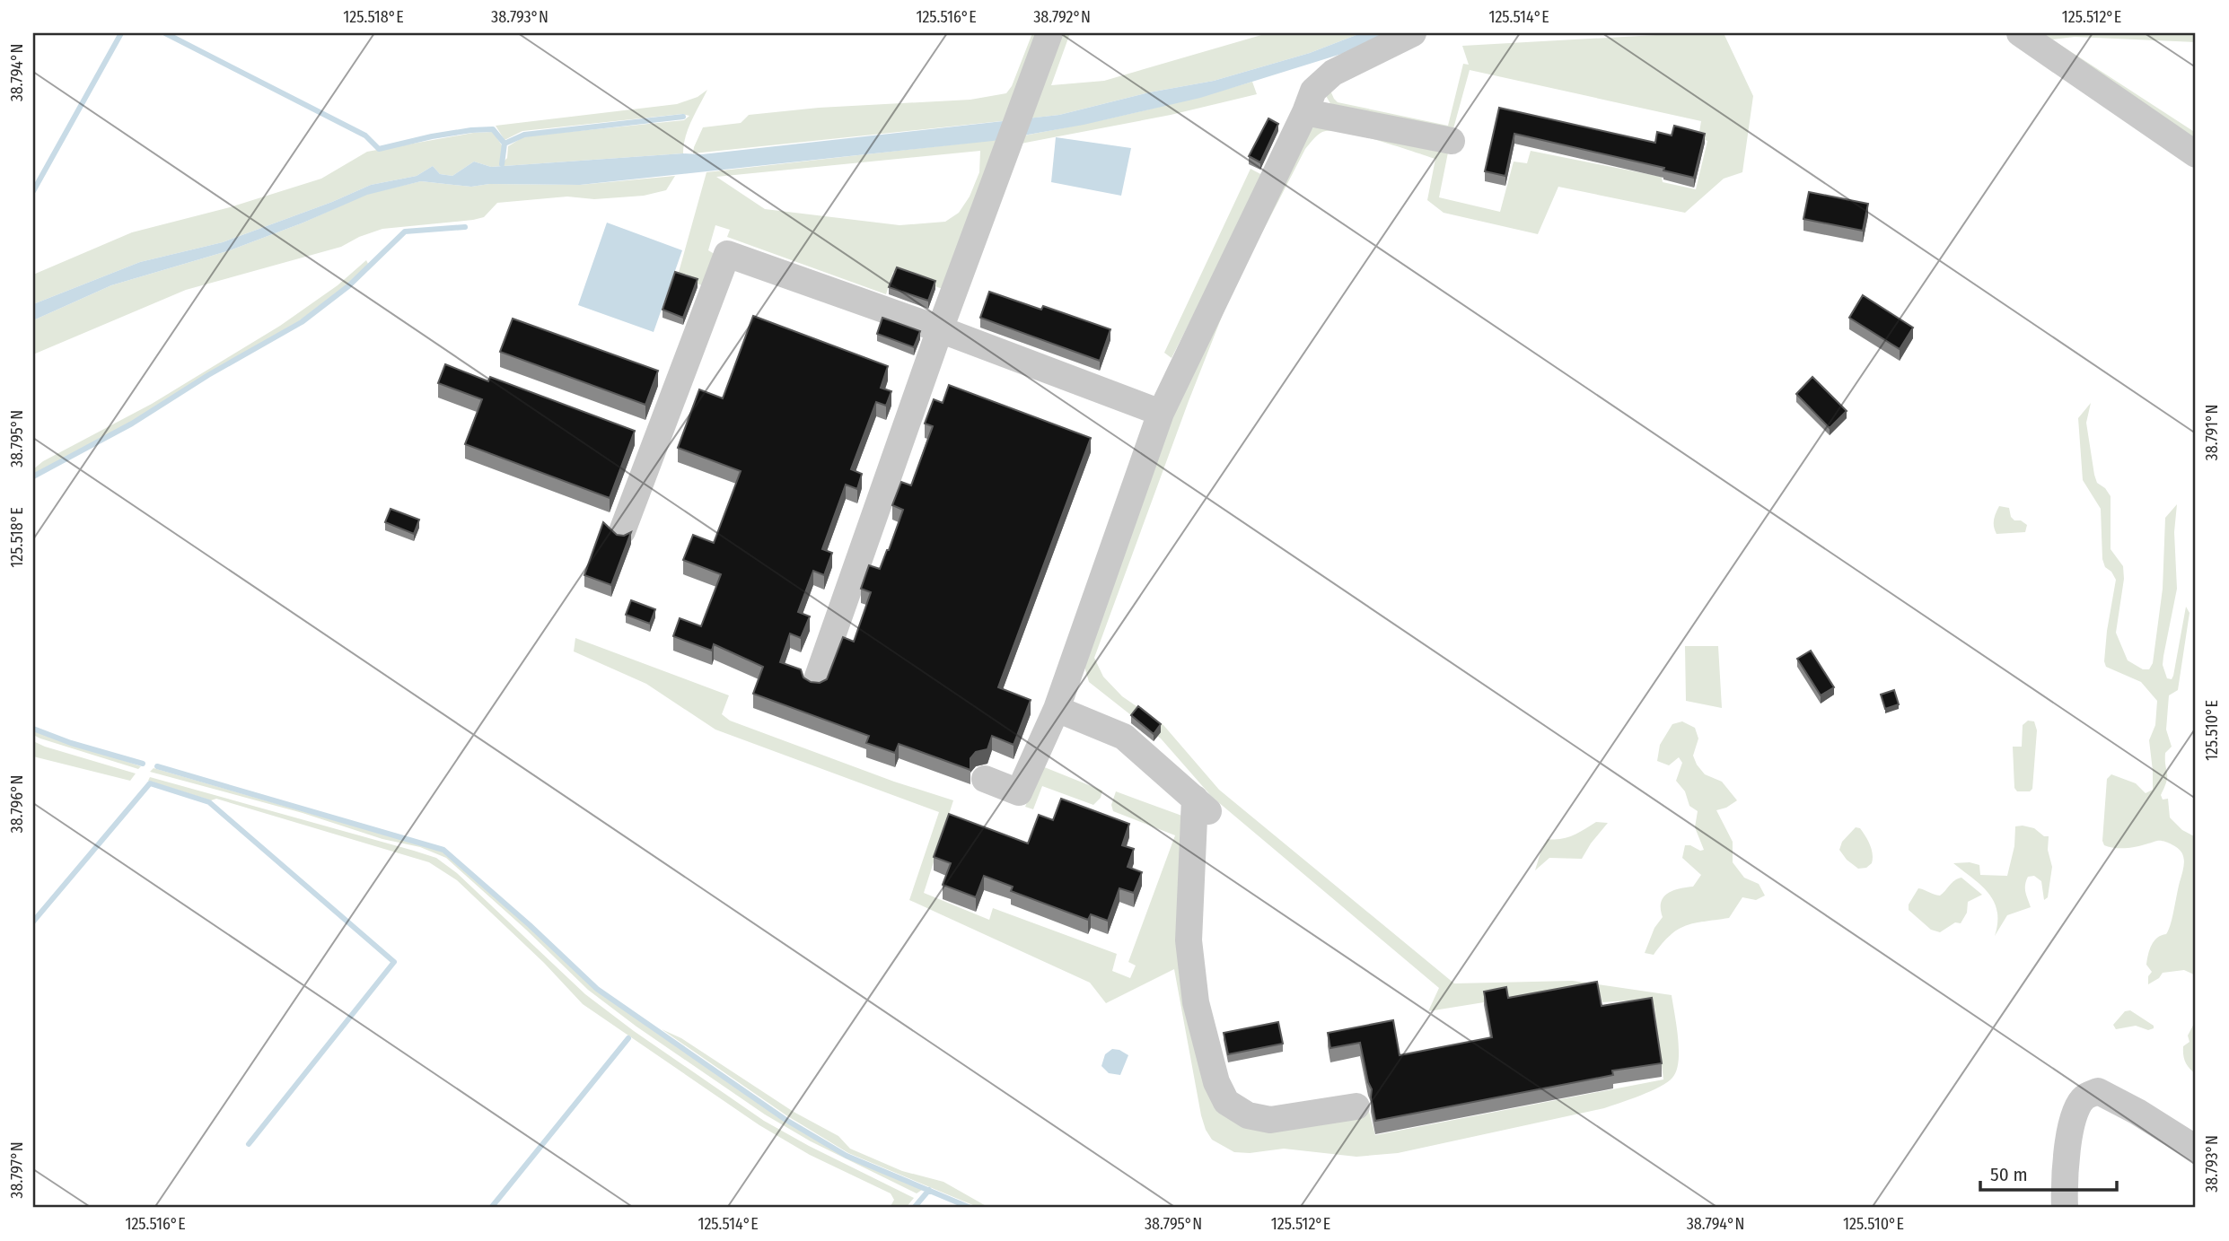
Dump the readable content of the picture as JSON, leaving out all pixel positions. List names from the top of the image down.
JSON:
{
  "scale_bar": "50 m",
  "coordinates": [
    "125.518°E",
    "38.793°N",
    "125.516°E",
    "38.792°N",
    "125.514°E",
    "125.512°E",
    "38.794°N",
    "38.791°N",
    "38.795°N",
    "125.510°E",
    "38.796°N",
    "38.797°N"
  ]
}
